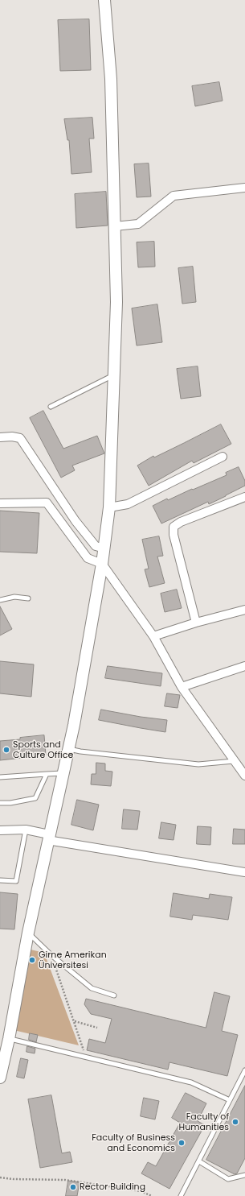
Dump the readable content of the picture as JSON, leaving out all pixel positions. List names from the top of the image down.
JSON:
{
  "places": [
    "Sports and Culture Office",
    "Girne Amerikan Üniversitesi",
    "Faculty of Humanities",
    "Faculty of Business and Economics",
    "Rector Building"
  ]
}
